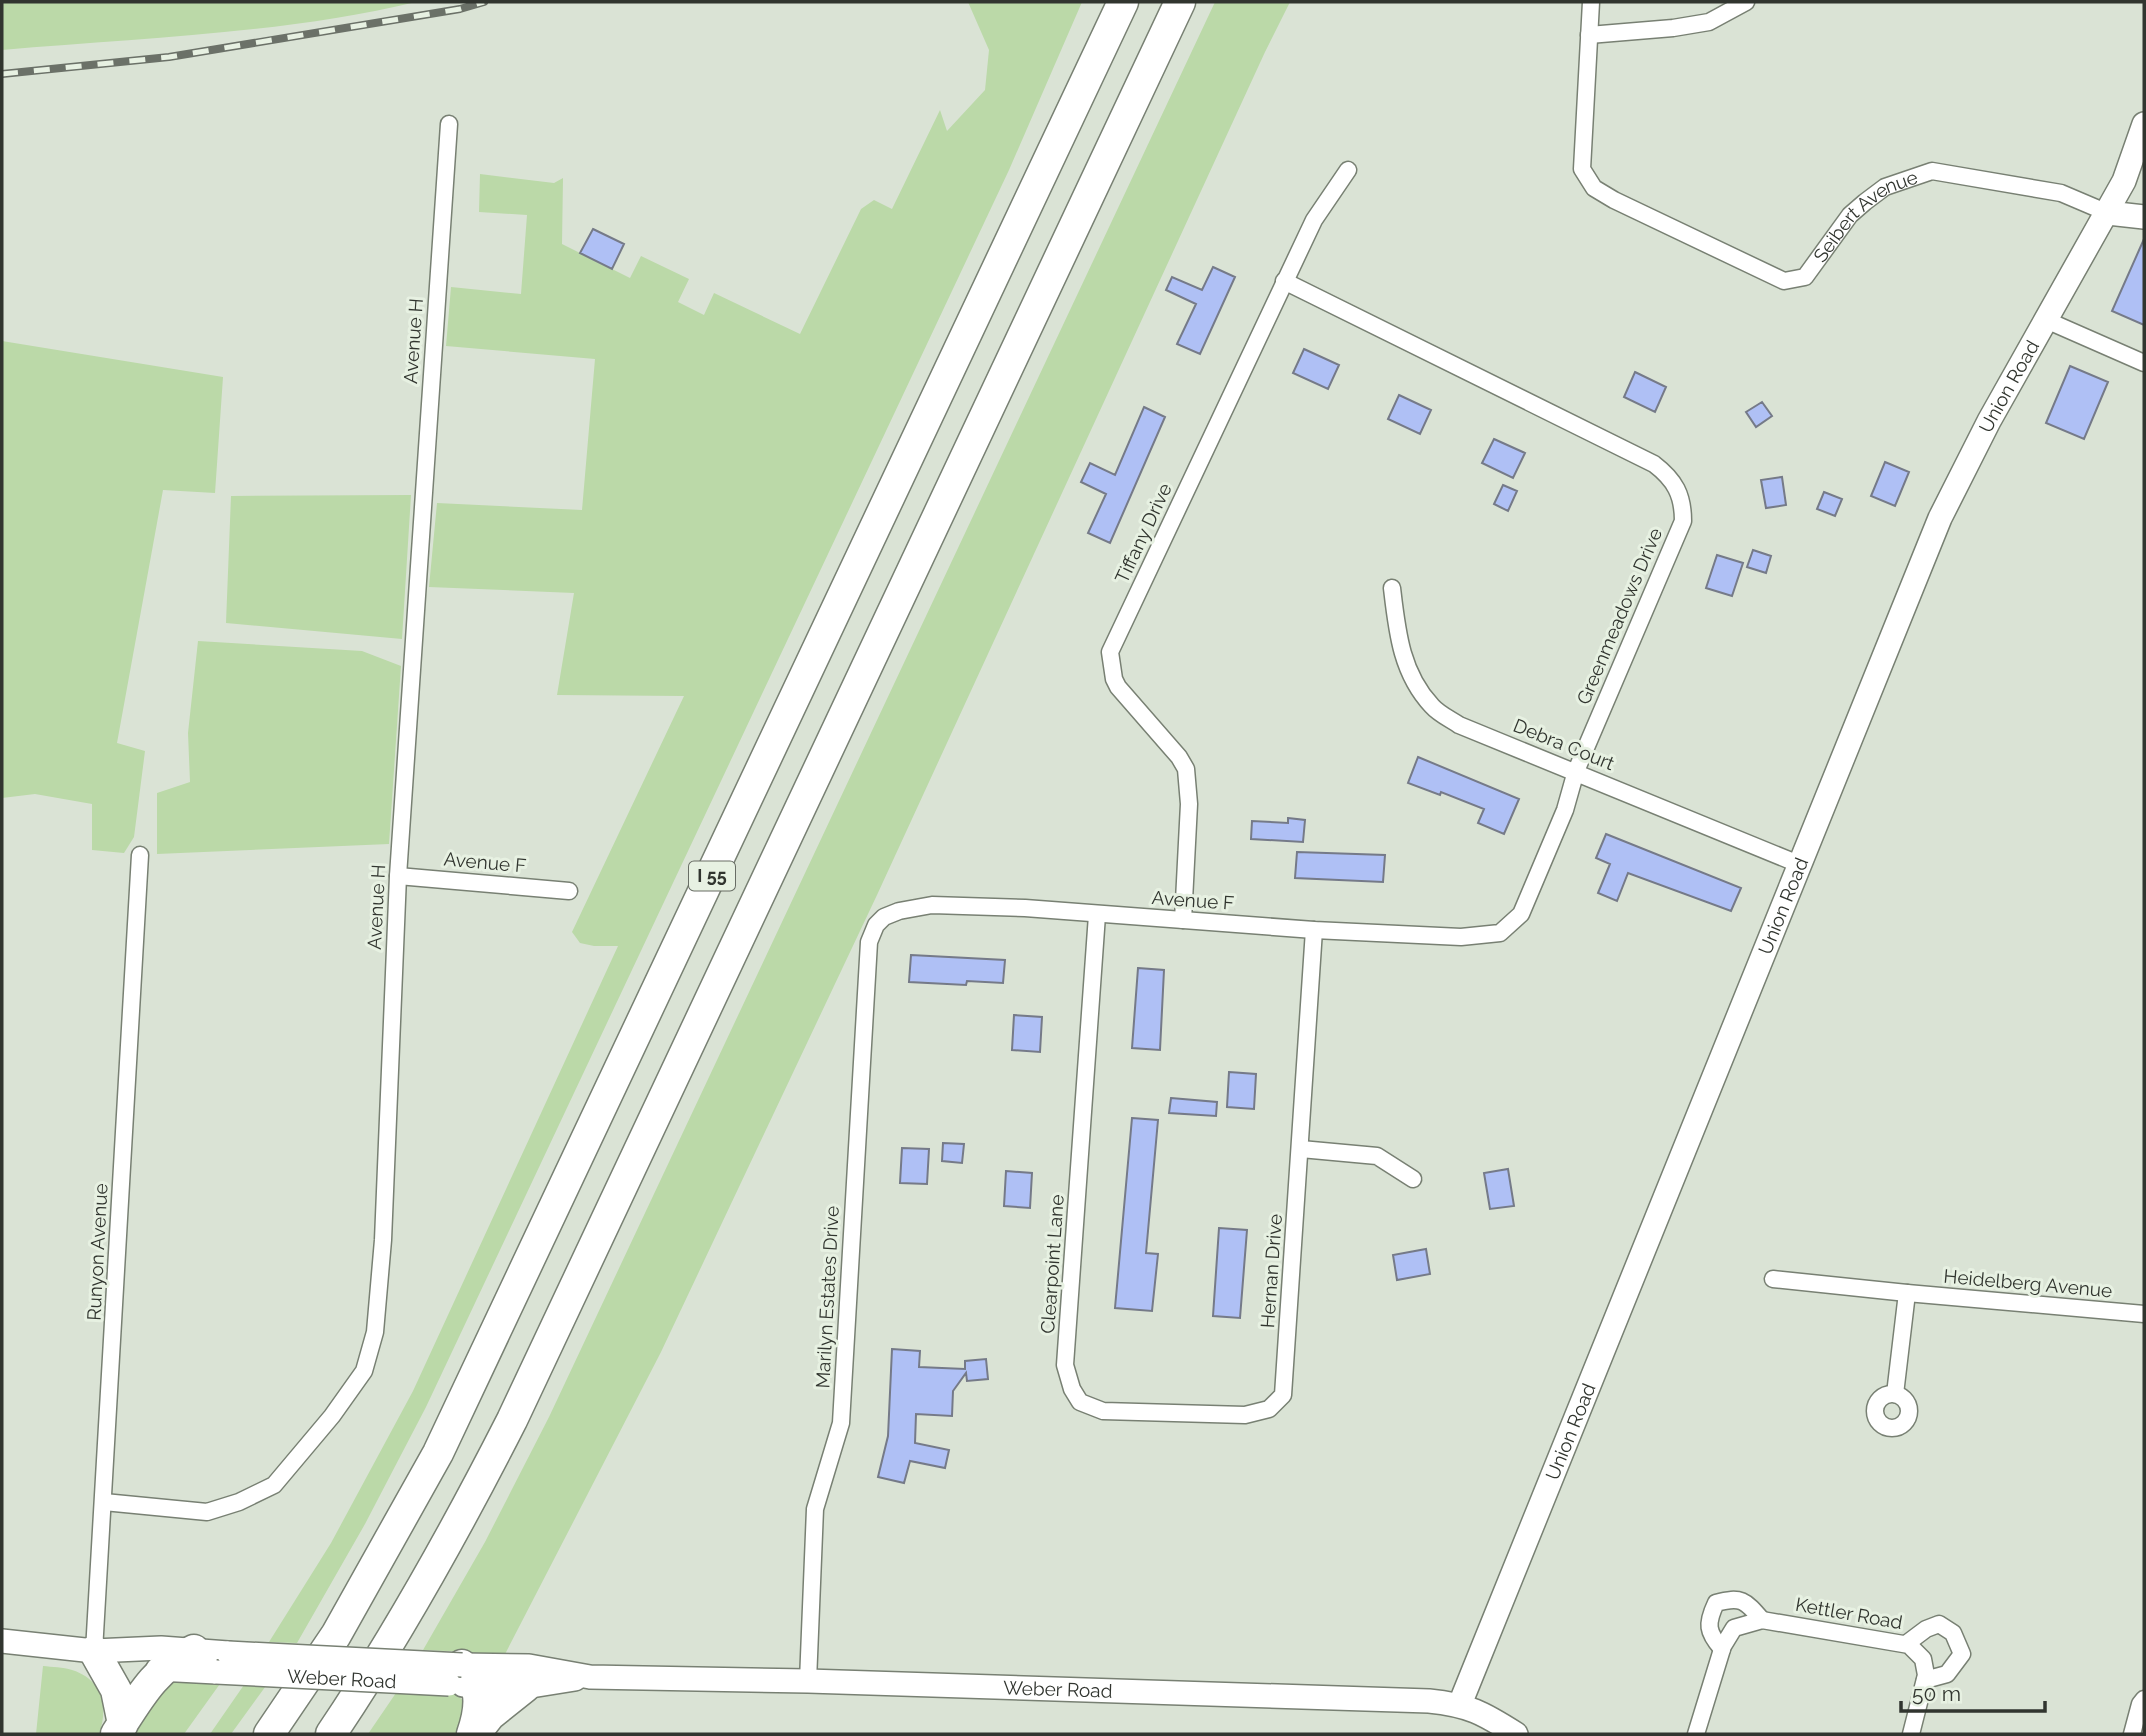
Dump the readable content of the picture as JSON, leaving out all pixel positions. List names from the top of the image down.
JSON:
{
  "streets": {
    "highway": ["I 55"],
    "street": [
      "Seibert Avenue",
      "Avenue H",
      "Union Road",
      "Tiffany Drive",
      "Greenmeadows Drive",
      "Debra Court",
      "Avenue F",
      "Runyon Avenue",
      "Clearpoint Lane",
      "Hernan Drive",
      "Heidelberg Avenue",
      "Marilyn Estates Drive",
      "Kettler Road",
      "Weber Road"
    ]
  },
  "crossings": [
    ["Seibert Avenue", "Union Road"],
    ["Avenue H", "Avenue F"],
    ["Avenue H", "Runyon Avenue"],
    ["Union Road", "Debra Court"],
    ["Union Road", "Weber Road"],
    ["Tiffany Drive", "Greenmeadows Drive"],
    ["Tiffany Drive", "Avenue F"],
    ["Greenmeadows Drive", "Debra Court"],
    ["Greenmeadows Drive", "Avenue F"],
    ["Avenue F", "Clearpoint Lane"],
    ["Avenue F", "Hernan Drive"],
    ["Avenue F", "Marilyn Estates Drive"],
    ["Runyon Avenue", "Weber Road"],
    ["Clearpoint Lane", "Hernan Drive"],
    ["Marilyn Estates Drive", "Weber Road"]
  ],
  "scale_bar": "50 m"
}
